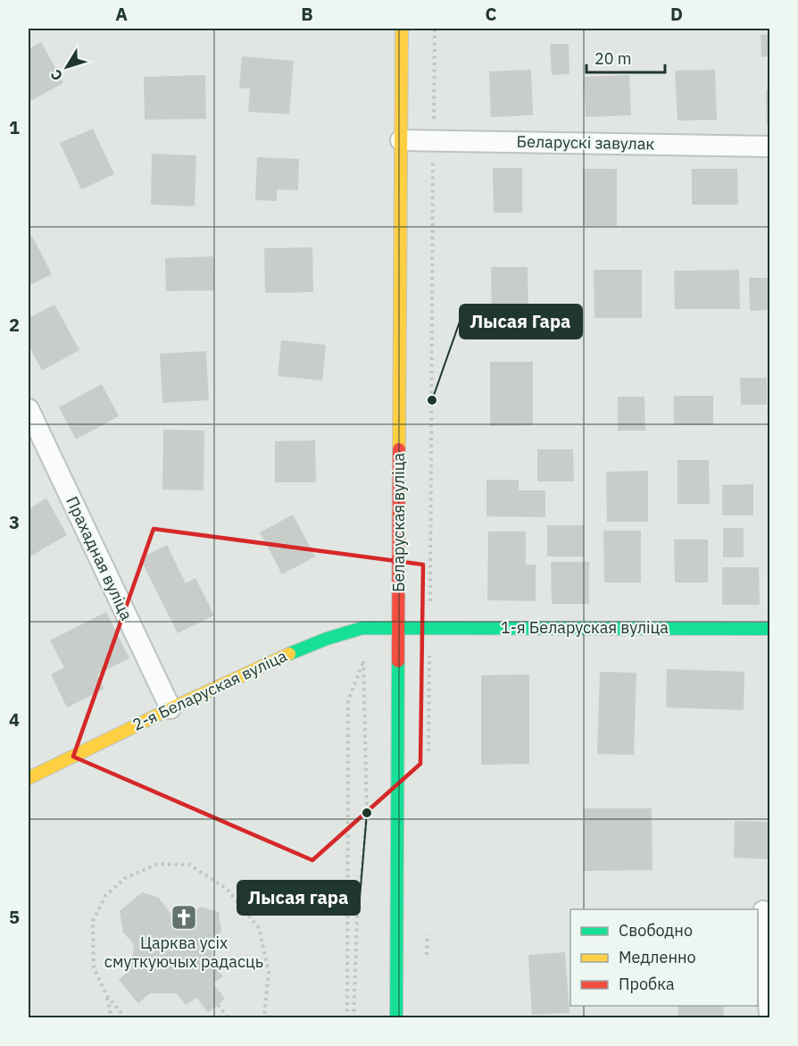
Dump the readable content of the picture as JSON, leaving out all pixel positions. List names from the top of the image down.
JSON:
{
  "streets": {
    "main road": ["Беларуская вуліца", "1-я Беларуская вуліца", "2-я Беларуская вуліца"],
    "street": ["Беларускі завулак", "Прахадная вуліца"]
  },
  "crossings": [
    ["Беларускі завулак", "Беларуская вуліца"],
    ["Беларуская вуліца", "1-я Беларуская вуліца"],
    ["Беларуская вуліца", "2-я Беларуская вуліца"],
    ["Прахадная вуліца", "2-я Беларуская вуліца"],
    ["1-я Беларуская вуліца", "2-я Беларуская вуліца"]
  ],
  "places": {
    "other": ["Лысая Гара", "Лысая гара"],
    "church": ["Царква усіх смуткуючых радасць"]
  },
  "legend": ["Свободно", "Медленно", "Пробка"],
  "scale_bar": "20 m",
  "north": "bottom left",
  "grid": {
    "columns": [
      "A",
      "B",
      "C",
      "D"
    ],
    "rows": [
      "1",
      "2",
      "3",
      "4",
      "5"
    ]
  }
}
